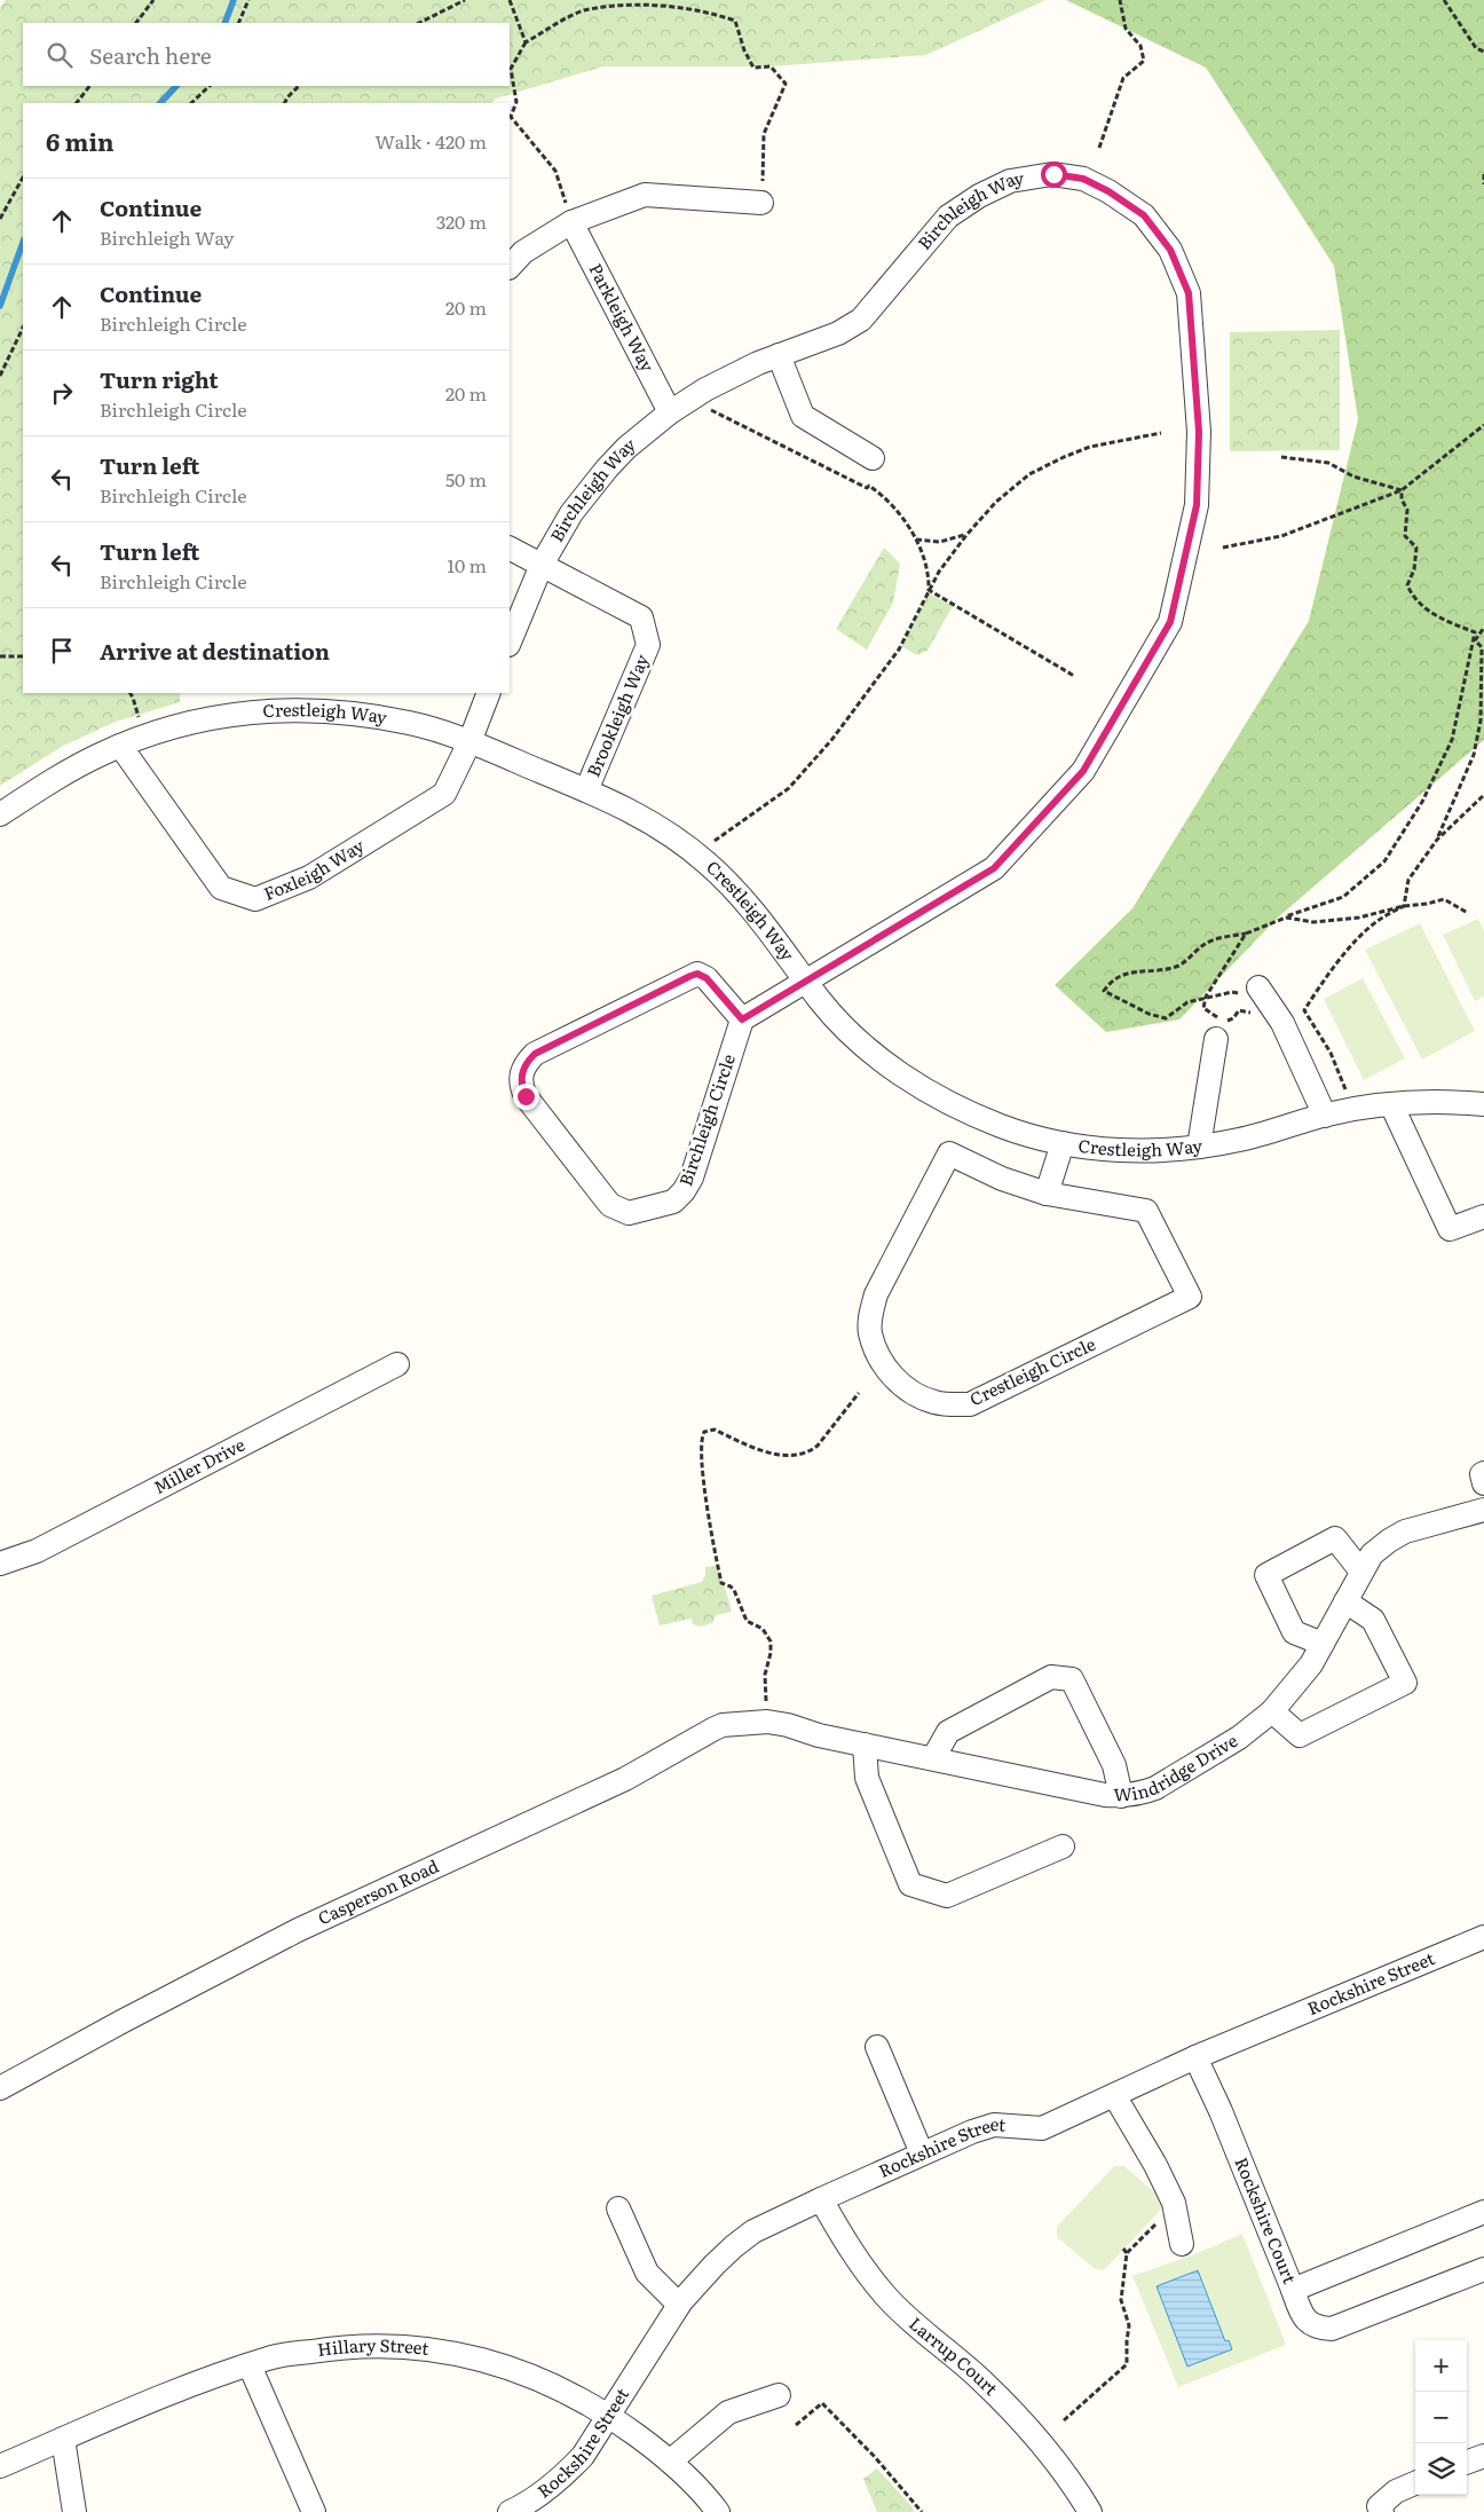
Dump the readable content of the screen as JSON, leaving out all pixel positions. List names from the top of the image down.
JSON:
{
  "streets": {
    "street": [
      "Birchleigh Way",
      "Parkleigh Way",
      "Crestleigh Way",
      "Brookleigh Way",
      "Foxleigh Way",
      "Birchleigh Circle",
      "Crestleigh Circle",
      "Miller Drive",
      "Windridge Drive",
      "Casperson Road",
      "Rockshire Street",
      "Rockshire Court",
      "Hillary Street",
      "Larrup Court"
    ]
  },
  "crossings": [
    ["Birchleigh Way", "Parkleigh Way"],
    ["Birchleigh Way", "Crestleigh Way"],
    ["Birchleigh Way", "Brookleigh Way"],
    ["Crestleigh Way", "Brookleigh Way"],
    ["Crestleigh Way", "Foxleigh Way"],
    ["Windridge Drive", "Casperson Road"],
    ["Rockshire Street", "Rockshire Court"],
    ["Rockshire Street", "Hillary Street"],
    ["Rockshire Street", "Larrup Court"]
  ],
  "page": {
    "search": "Search here",
    "heading": ["6 min", "Walk · 420 m"],
    "list": [
      ["Continue", "Birchleigh Way", "320 m"],
      ["Continue", "Birchleigh Circle", "20 m"],
      ["Turn right", "Birchleigh Circle", "20 m"],
      ["Turn left", "Birchleigh Circle", "50 m"],
      ["Turn left", "Birchleigh Circle", "10 m"],
      "Arrive at destination"
    ],
    "map_buttons": ["+", "−"]
  }
}
